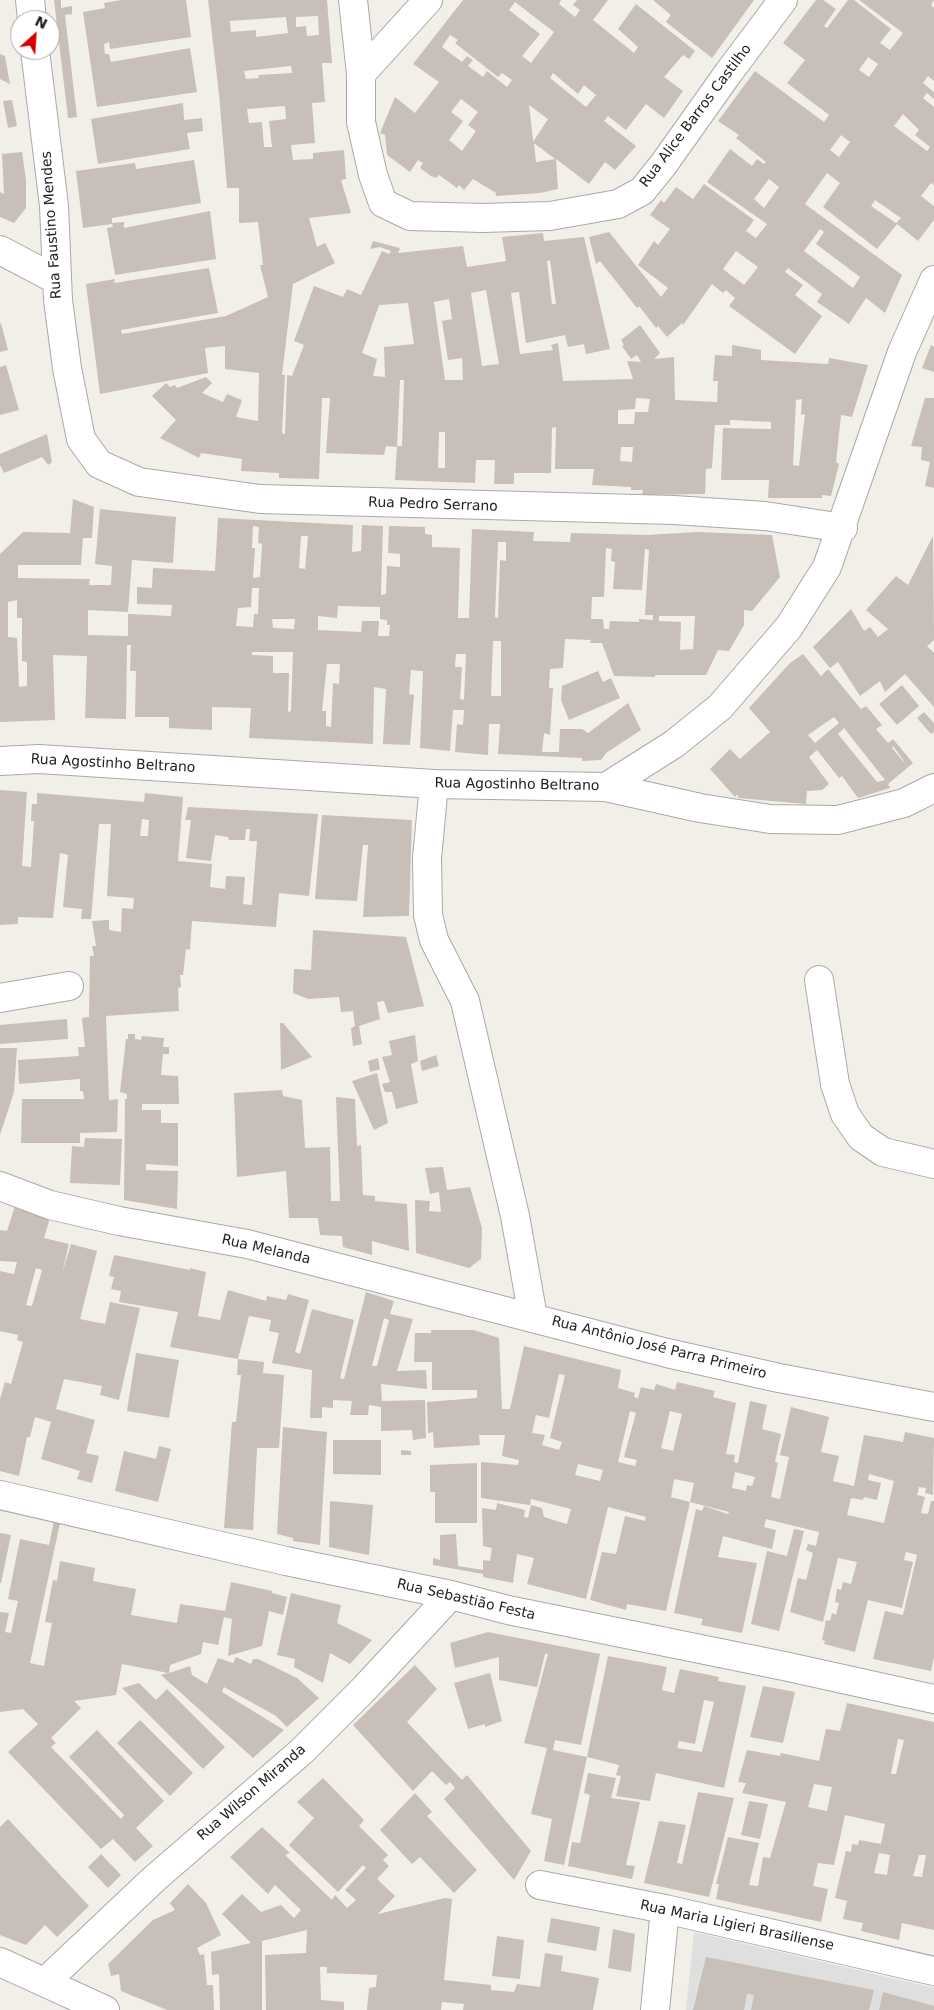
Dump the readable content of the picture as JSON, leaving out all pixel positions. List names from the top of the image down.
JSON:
{
  "streets": {
    "street": [
      "Rua Alice Barros Castilho",
      "Rua Faustino Mendes",
      "Rua Pedro Serrano",
      "Rua Agostinho Beltrano",
      "Rua Melanda",
      "Rua Antônio José Parra Primeiro",
      "Rua Sebastião Festa",
      "Rua Wilson Miranda",
      "Rua Maria Ligieri Brasiliense"
    ]
  },
  "crossings": [
    ["Rua Faustino Mendes", "Rua Pedro Serrano"],
    ["Rua Pedro Serrano", "Rua Agostinho Beltrano"],
    ["Rua Agostinho Beltrano", "Rua Antônio José Parra Primeiro"],
    ["Rua Melanda", "Rua Antônio José Parra Primeiro"],
    ["Rua Sebastião Festa", "Rua Wilson Miranda"]
  ],
  "north": "top right"
}
